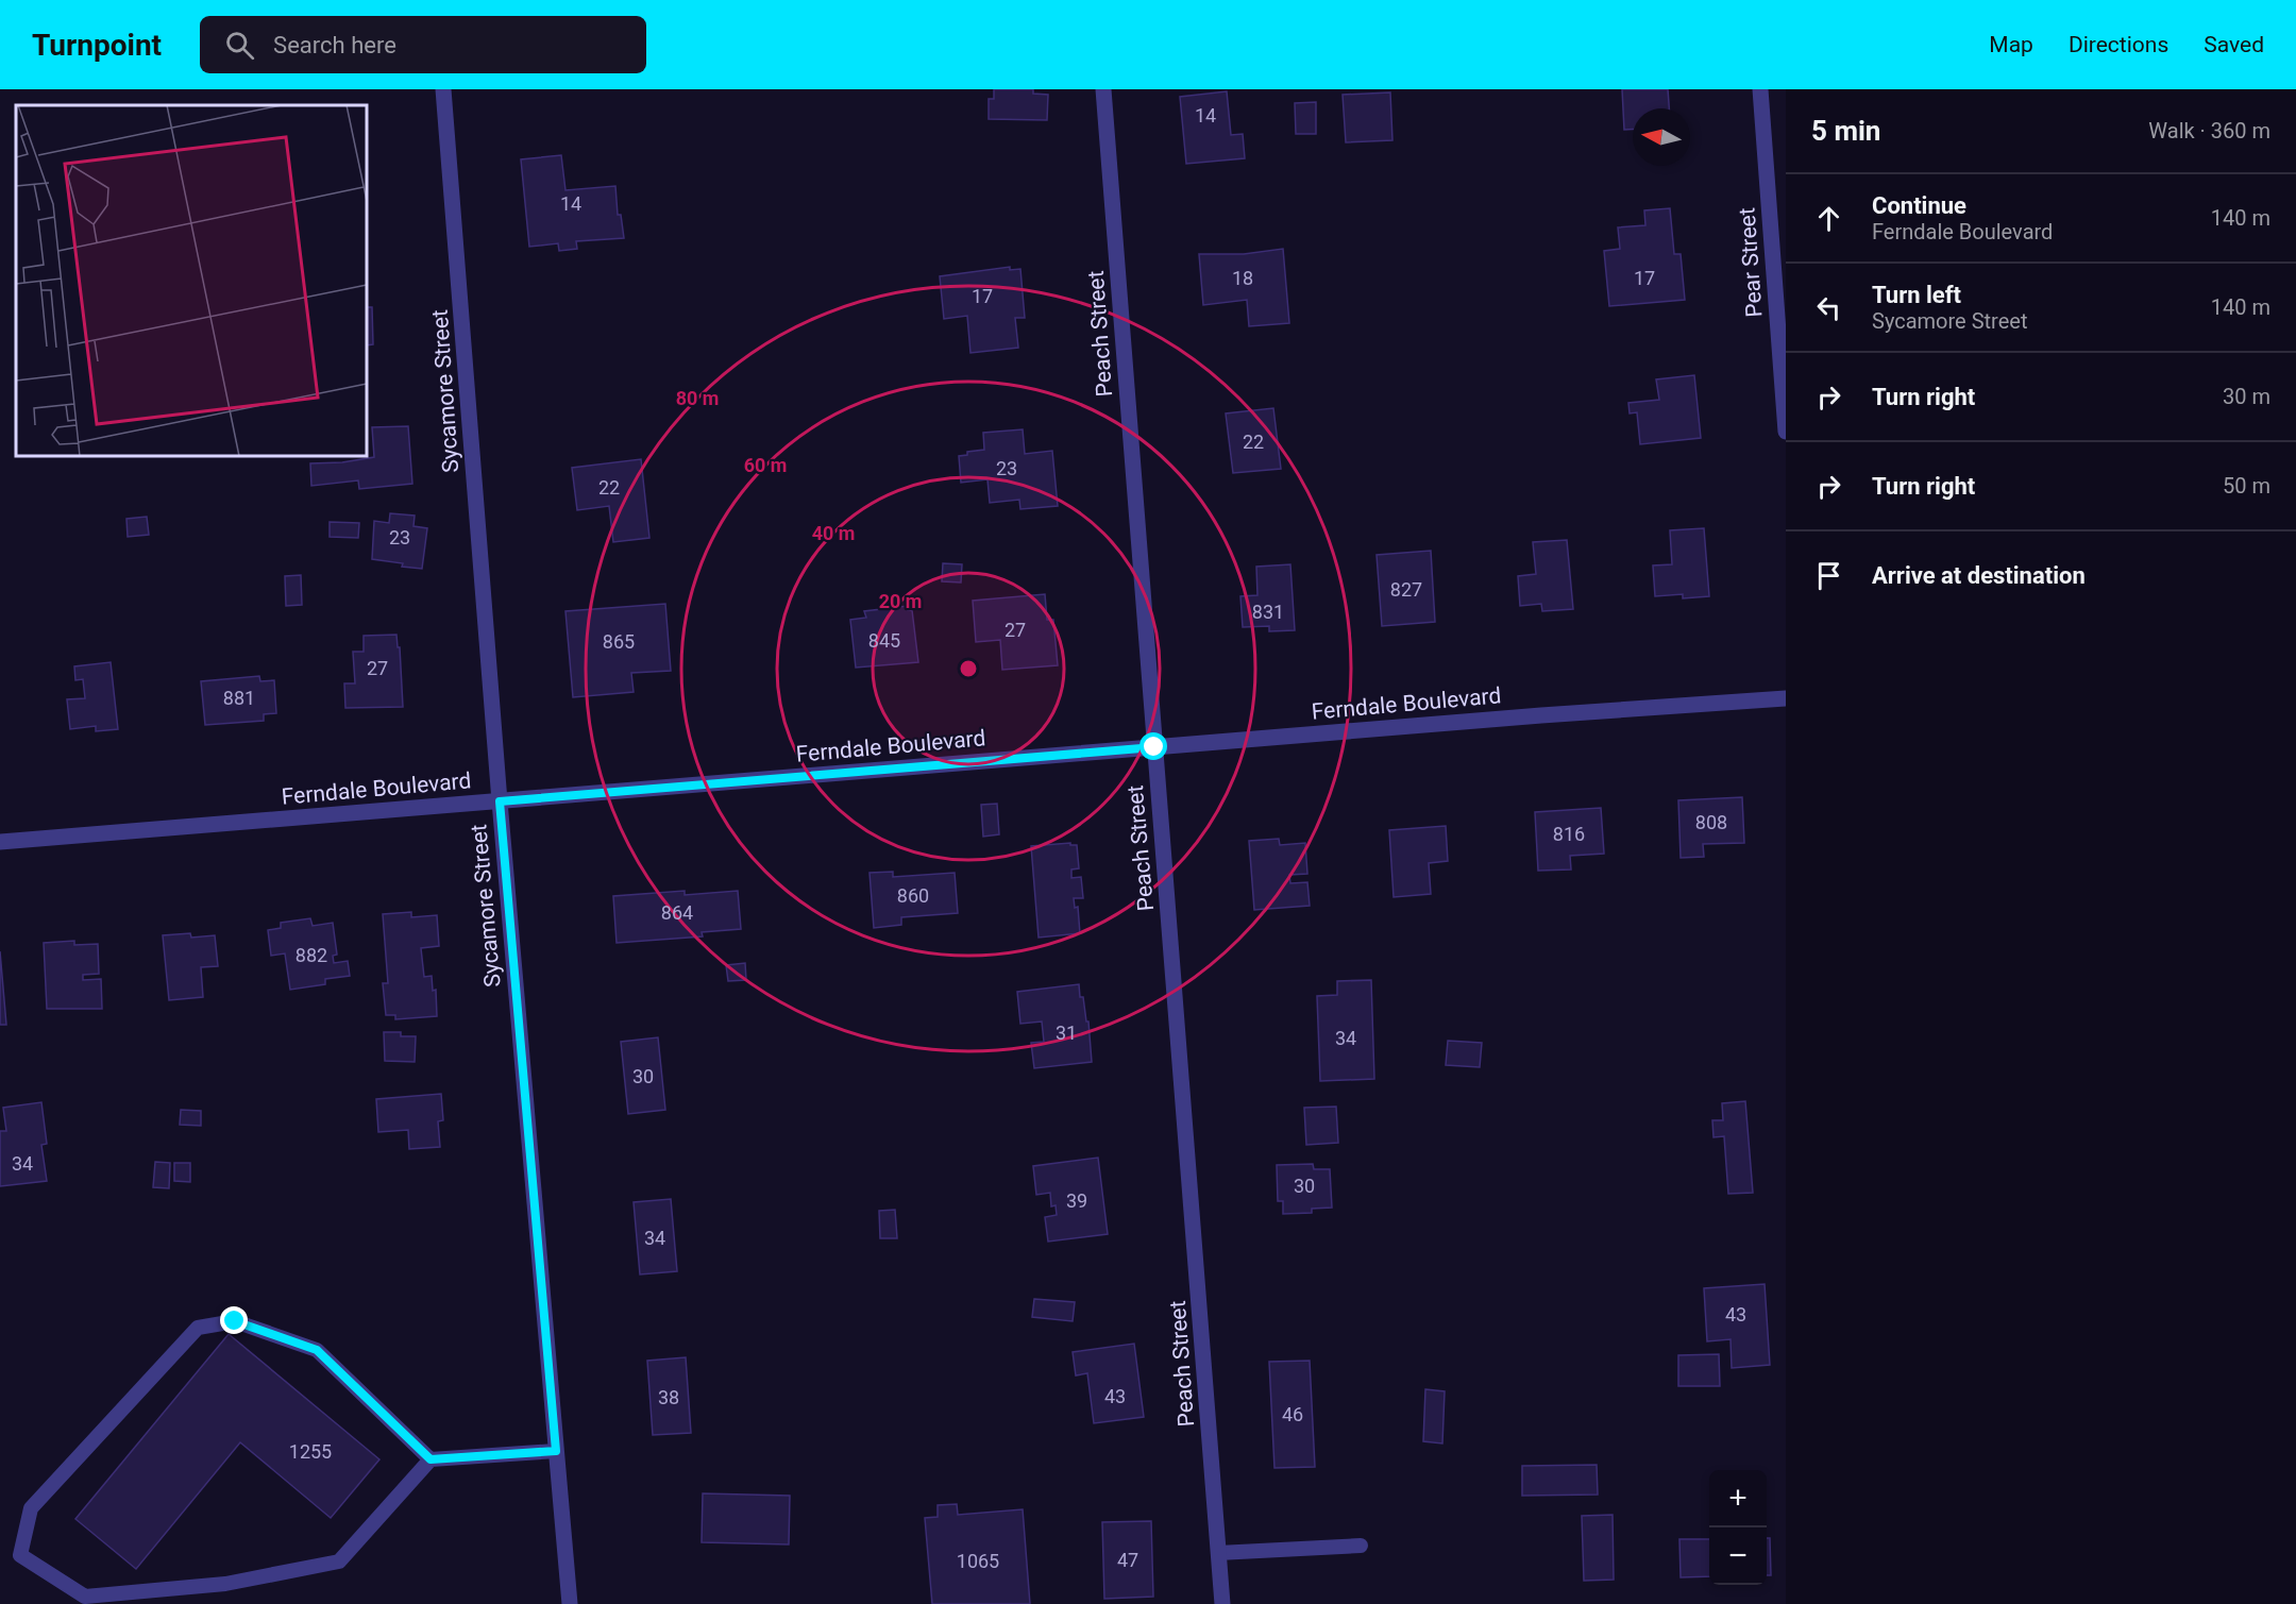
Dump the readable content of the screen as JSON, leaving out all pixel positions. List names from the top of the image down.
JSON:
{
  "streets": {
    "street": [
      "Pear Street",
      "Peach Street",
      "Sycamore Street",
      "Ferndale Boulevard"
    ]
  },
  "crossings": [
    ["Peach Street", "Ferndale Boulevard"],
    ["Sycamore Street", "Ferndale Boulevard"]
  ],
  "house_numbers": [
    "14",
    "14",
    "18",
    "17",
    "17",
    "22",
    "23",
    "22",
    "23",
    "827",
    "831",
    "27",
    "845",
    "865",
    "27",
    "881",
    "808",
    "816",
    "860",
    "864",
    "882",
    "31",
    "34",
    "30",
    "34",
    "30",
    "39",
    "34",
    "43",
    "43",
    "38",
    "46",
    "1255",
    "47",
    "1065"
  ],
  "north": "left",
  "page": {
    "header": "Turnpoint",
    "search": "Search here",
    "nav": ["Map", "Directions", "Saved"],
    "heading": ["5 min", "Walk · 360 m"],
    "list": [
      ["Continue", "Ferndale Boulevard", "140 m"],
      ["Turn left", "Sycamore Street", "140 m"],
      ["Turn right", "30 m"],
      ["Turn right", "50 m"],
      "Arrive at destination"
    ],
    "map_buttons": ["+", "−"]
  },
  "rings": [
    "80 m",
    "60 m",
    "40 m",
    "20 m"
  ]
}
